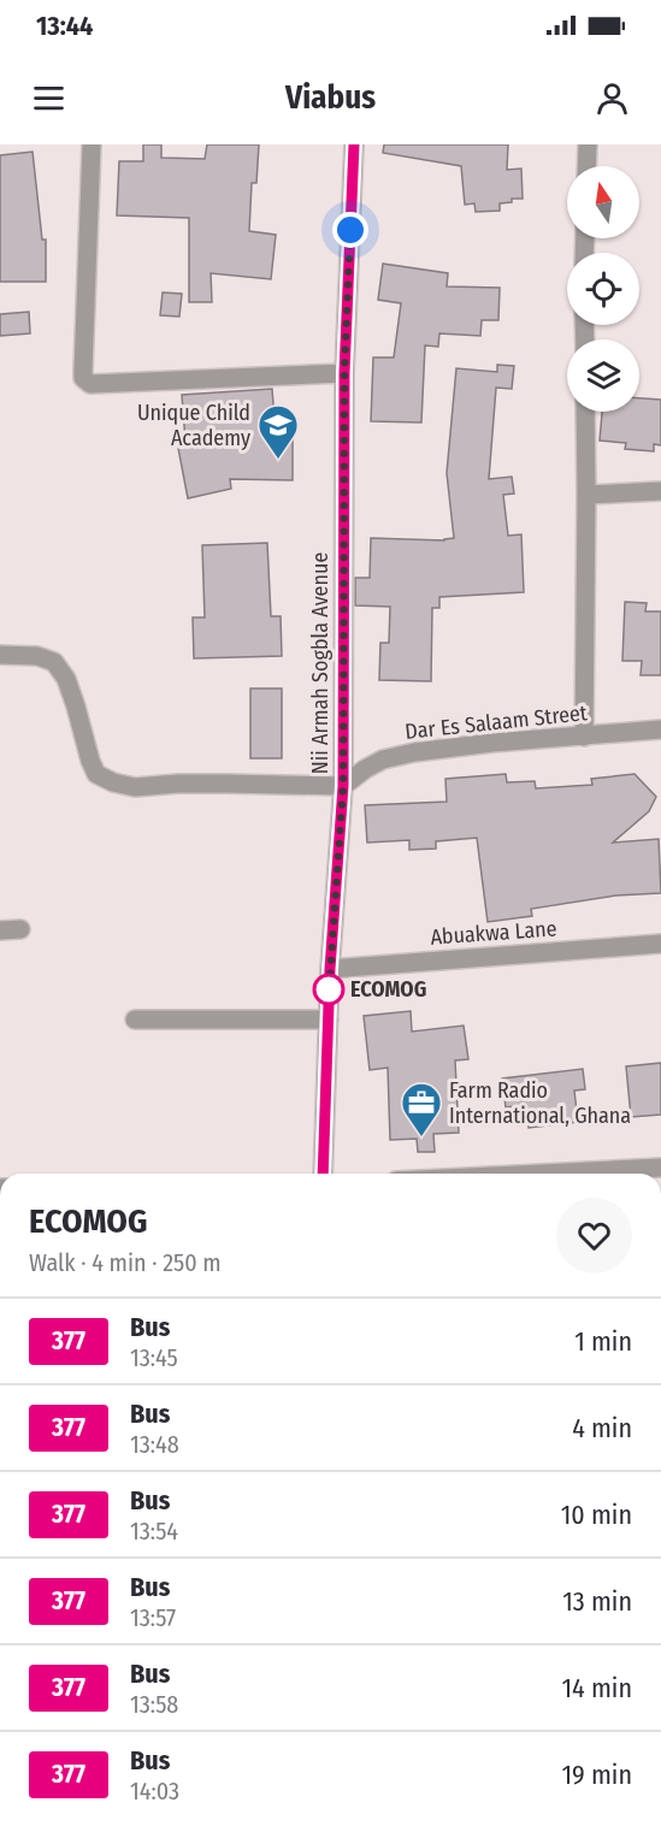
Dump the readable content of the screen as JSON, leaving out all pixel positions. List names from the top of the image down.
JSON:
{
  "streets": {
    "street": ["Nii Armah Sogbla Avenue", "Dar Es Salaam Street", "Abuakwa Lane"]
  },
  "crossings": [
    ["Nii Armah Sogbla Avenue", "Dar Es Salaam Street"],
    ["Nii Armah Sogbla Avenue", "Abuakwa Lane"]
  ],
  "places": {
    "school or university": ["Unique Child Academy"],
    "other": ["ECOMOG"],
    "office": ["Farm Radio International, Ghana"]
  },
  "lines": ["bus line 377"],
  "north": "top",
  "page": {
    "status": "13:44",
    "header": "Viabus",
    "heading": ["ECOMOG", "Walk · 4 min · 250 m"],
    "list": [
      {
        "mark": "377",
        "name": "Bus",
        "note": "13:45",
        "value": "1 min"
      },
      {
        "mark": "377",
        "name": "Bus",
        "note": "13:48",
        "value": "4 min"
      },
      {
        "mark": "377",
        "name": "Bus",
        "note": "13:54",
        "value": "10 min"
      },
      {
        "mark": "377",
        "name": "Bus",
        "note": "13:57",
        "value": "13 min"
      },
      {
        "mark": "377",
        "name": "Bus",
        "note": "13:58",
        "value": "14 min"
      },
      {
        "mark": "377",
        "name": "Bus",
        "note": "14:03",
        "value": "19 min"
      }
    ]
  }
}
